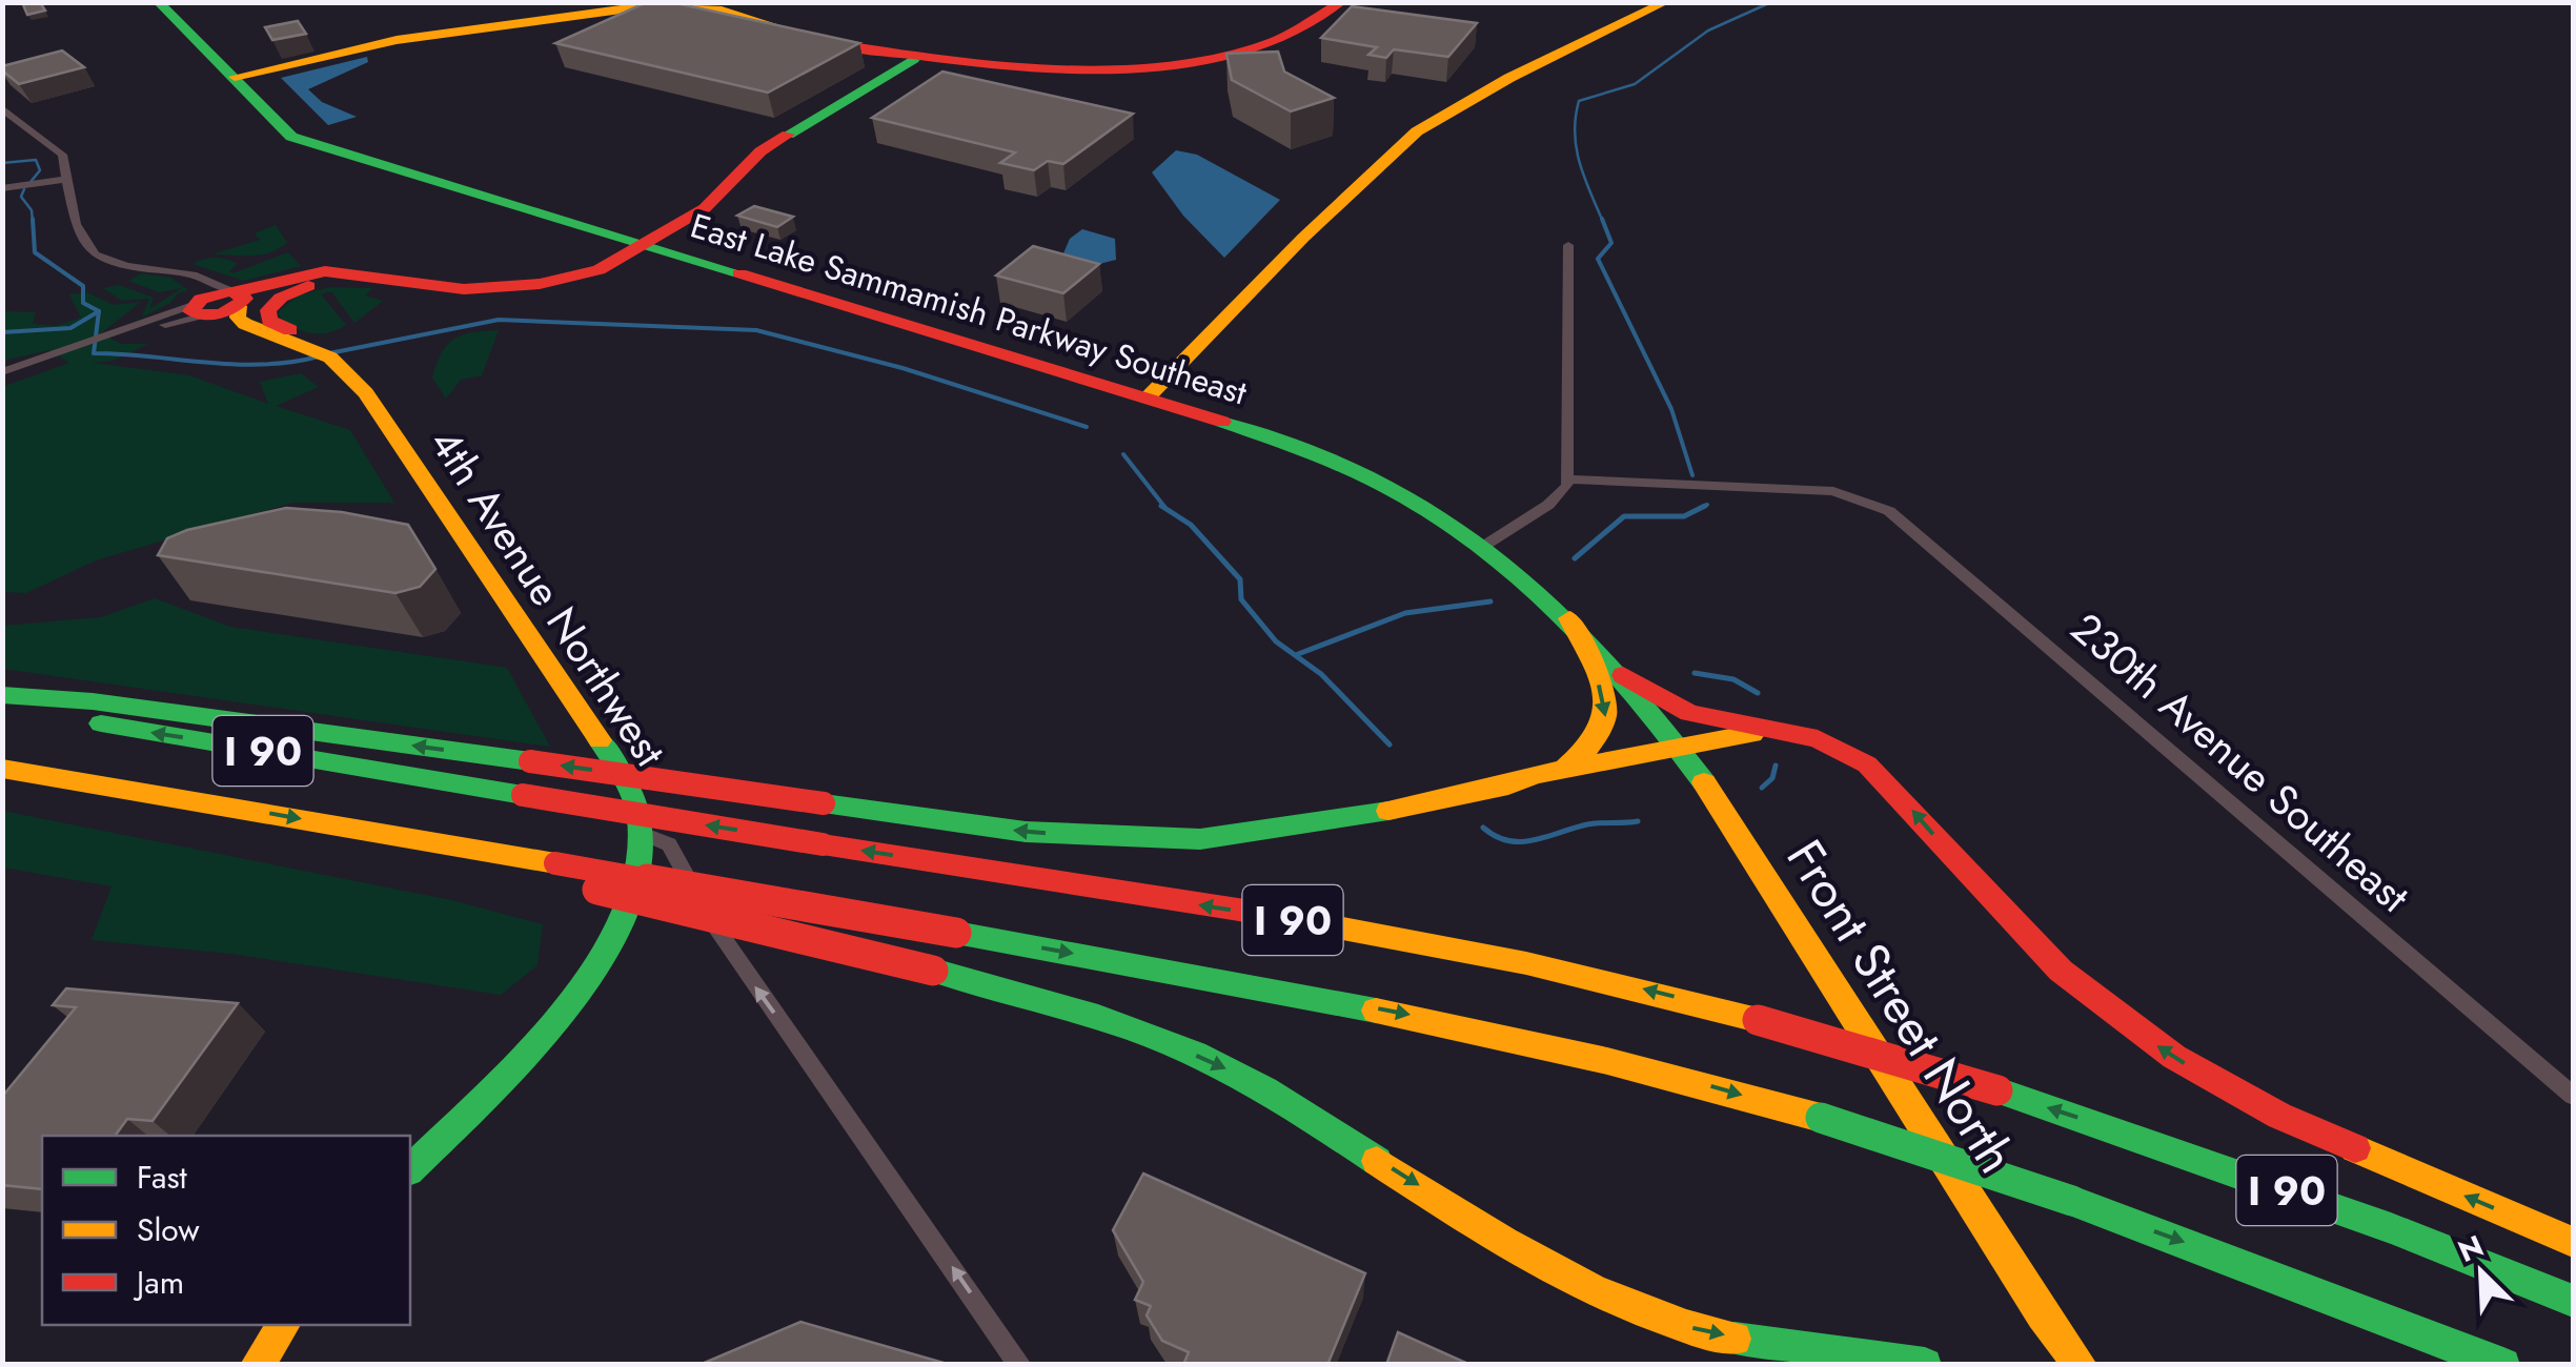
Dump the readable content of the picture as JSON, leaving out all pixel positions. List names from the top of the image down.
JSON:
{
  "streets": {
    "main road": [
      "East Lake Sammamish Parkway Southeast",
      "4th Avenue Northwest",
      "I 90",
      "Front Street North"
    ],
    "street": ["230th Avenue Southeast"]
  },
  "crossings": [
    ["East Lake Sammamish Parkway Southeast", "Front Street North"]
  ],
  "legend": ["Fast", "Slow", "Jam"],
  "north": "top left"
}
